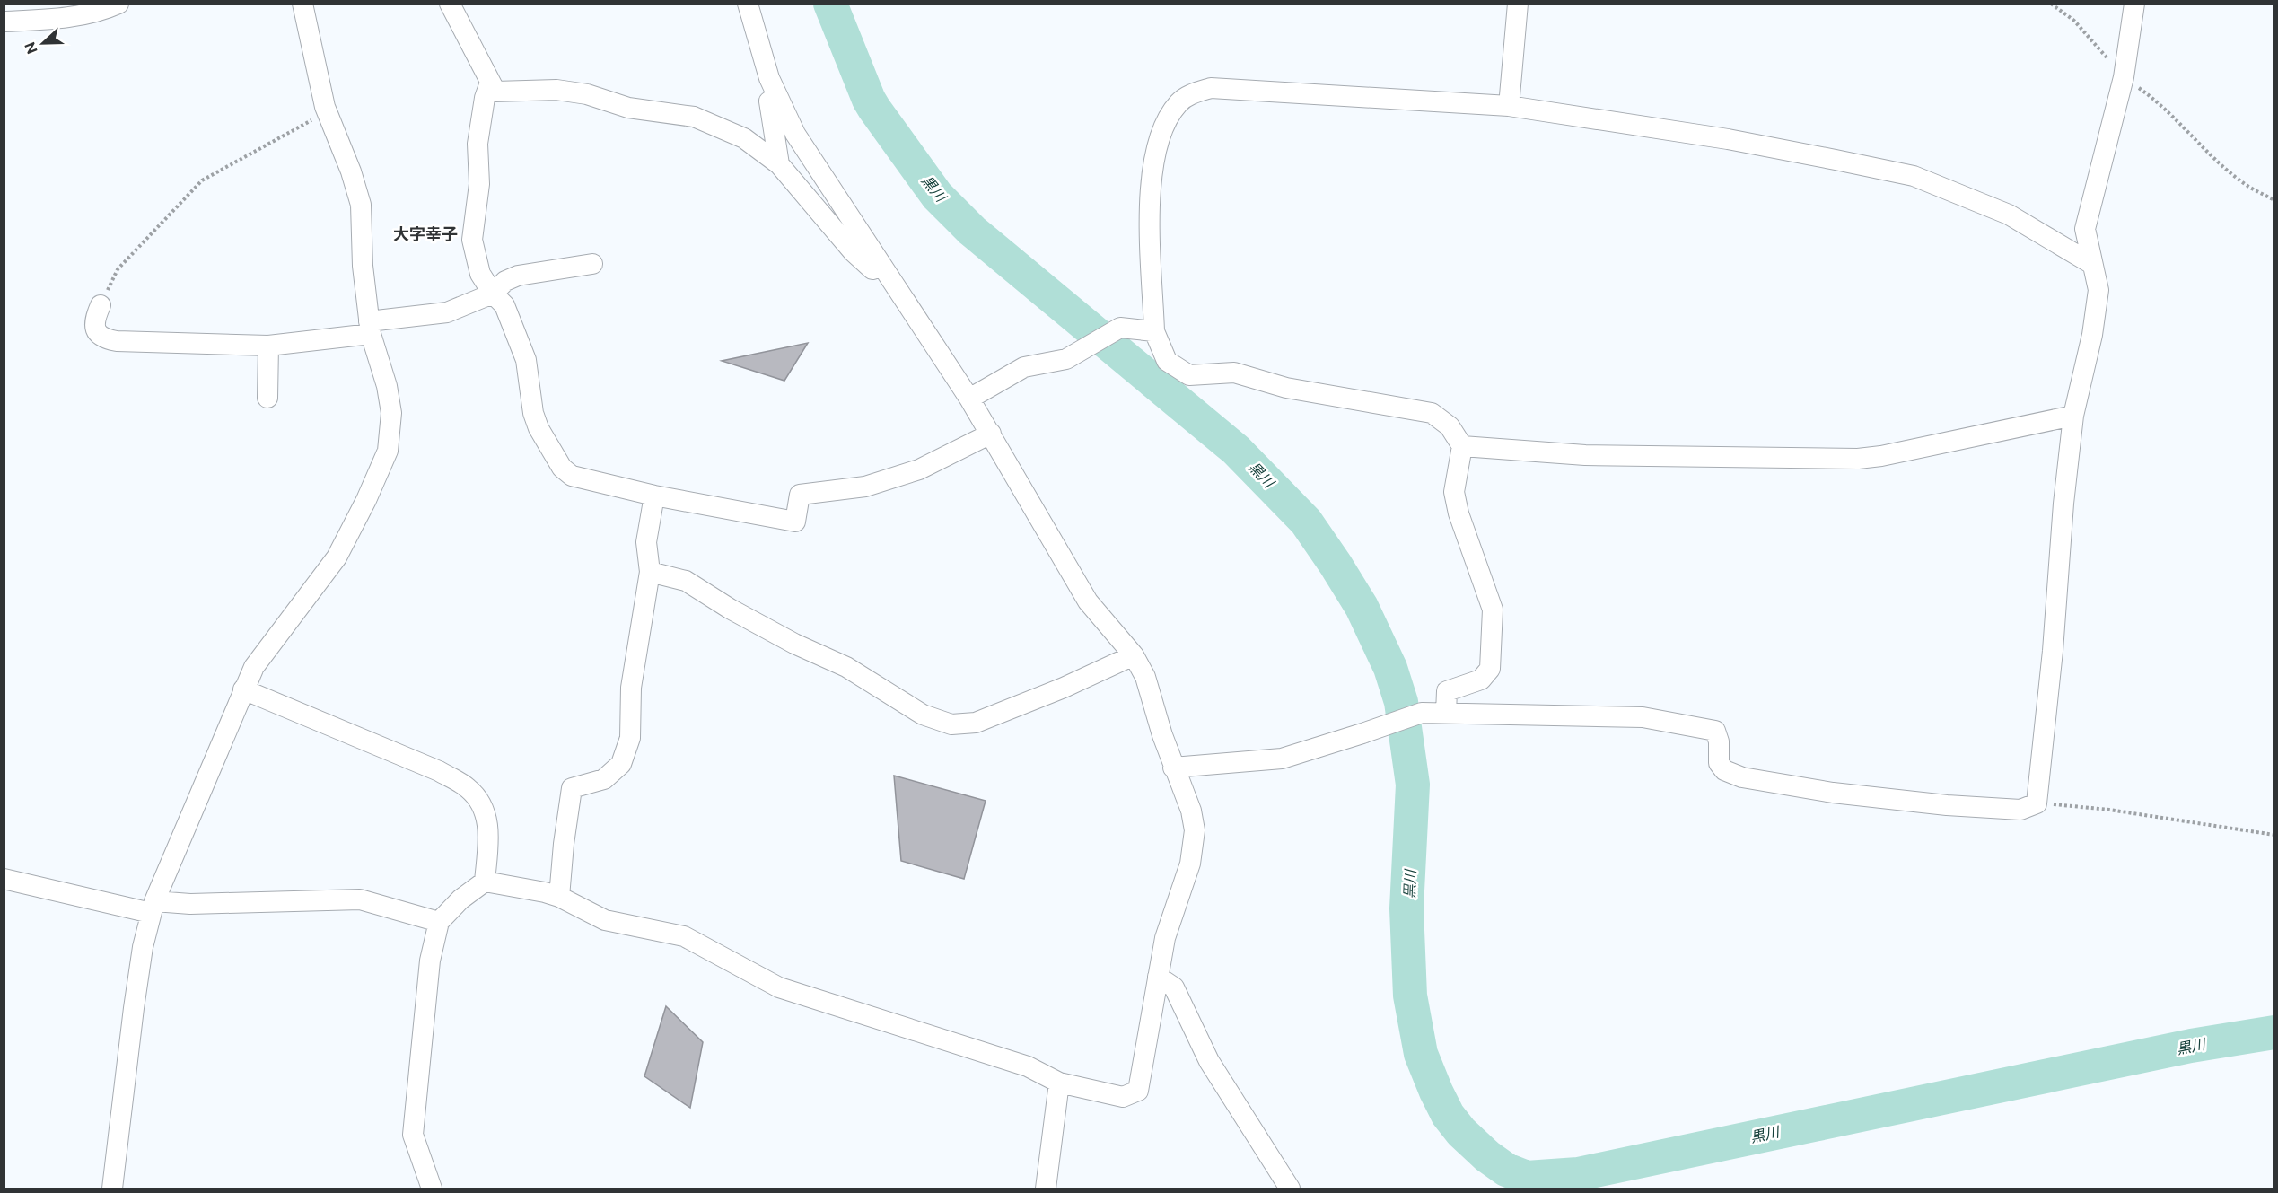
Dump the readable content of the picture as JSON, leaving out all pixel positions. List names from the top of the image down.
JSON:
{
  "districts": ["大字幸子"],
  "water": ["黒川"],
  "north": "left"
}
